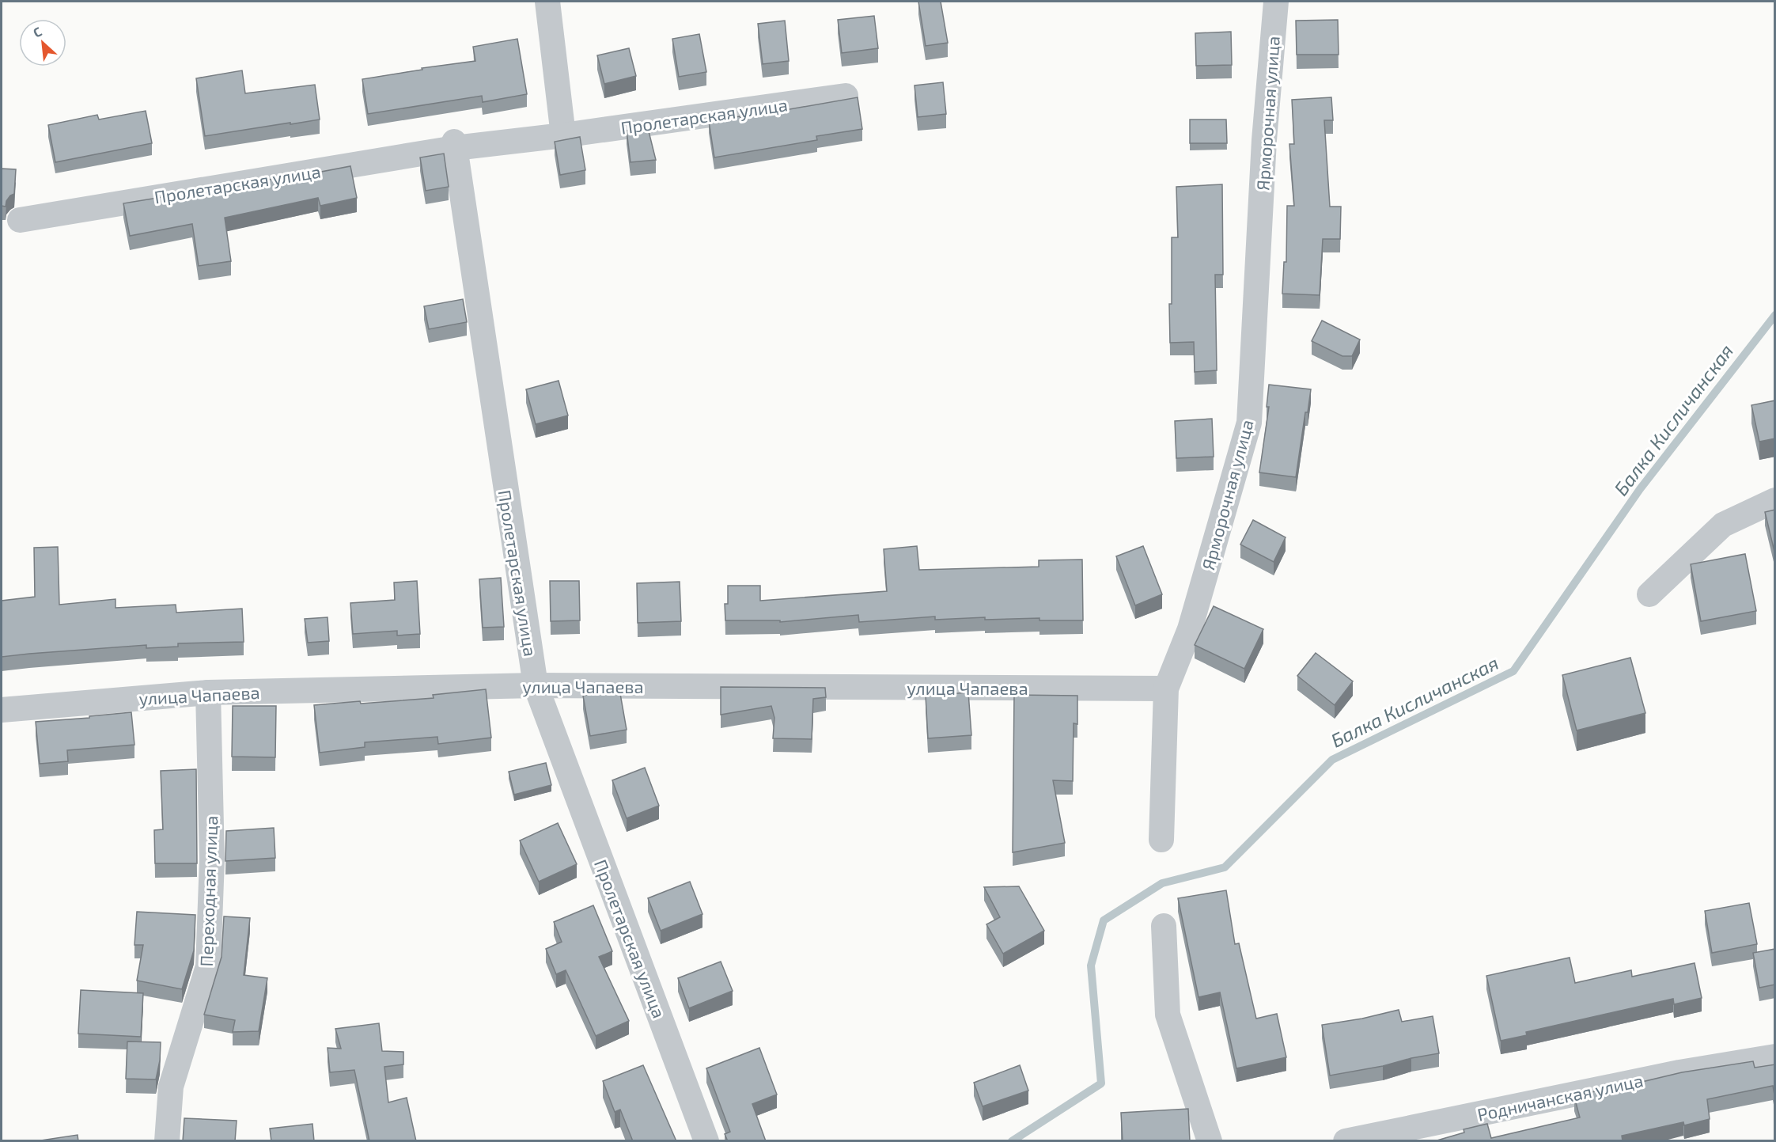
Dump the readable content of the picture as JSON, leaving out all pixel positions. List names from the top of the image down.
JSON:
{
  "streets": {
    "street": [
      "Ярморочная улица",
      "Пролетарская улица",
      "улица Чапаева",
      "Переходная улица",
      "Родничанская улица"
    ]
  },
  "crossings": [
    ["Ярморочная улица", "улица Чапаева"],
    ["Пролетарская улица", "улица Чапаева"],
    ["улица Чапаева", "Переходная улица"]
  ],
  "water": ["Балка Кисличанская"],
  "north": "top left"
}
